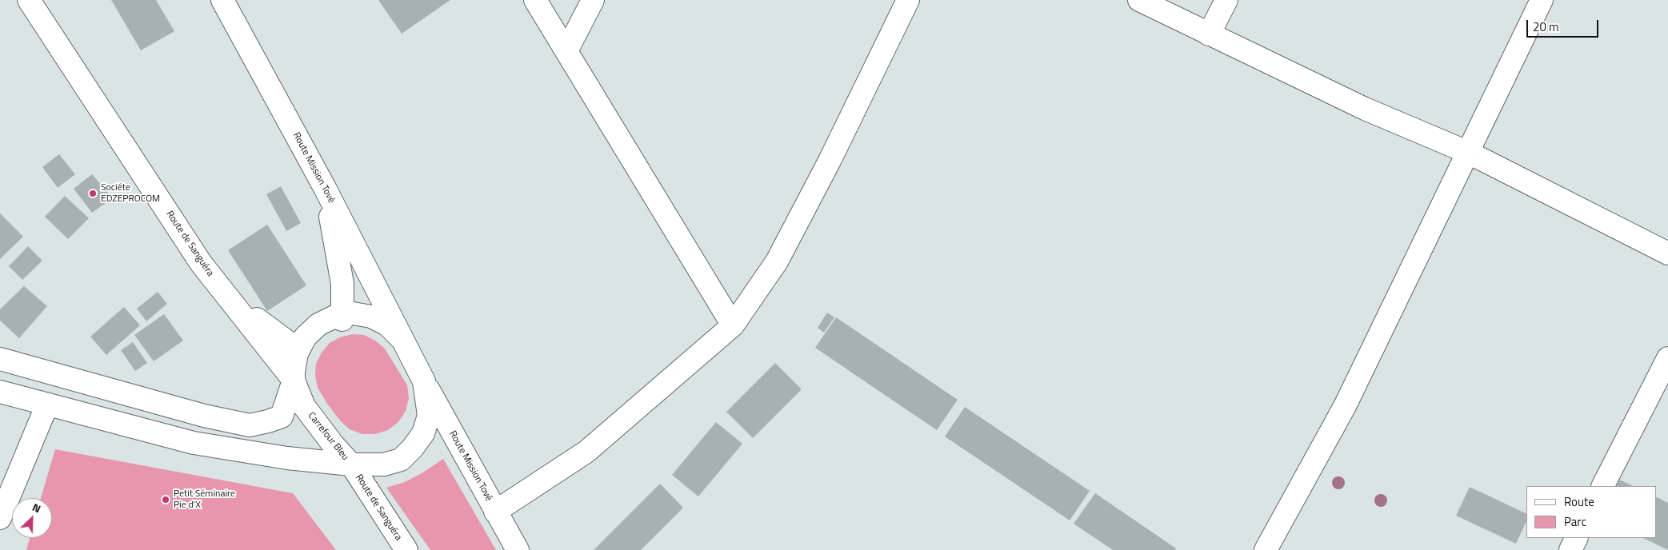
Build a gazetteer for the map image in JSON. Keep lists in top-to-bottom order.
{
  "streets": {
    "street": ["Route Mission Tové", "Route de Sanguéra", "Carrefour Bleu"]
  },
  "crossings": [
    ["Route Mission Tové", "Carrefour Bleu"],
    ["Route de Sanguéra", "Carrefour Bleu"]
  ],
  "places": ["Sociéte EDZEPROCOM", "Petit Séminaire Pie d'X"],
  "legend": ["Route", "Parc"],
  "scale_bar": "20 m",
  "north": "top right"
}
